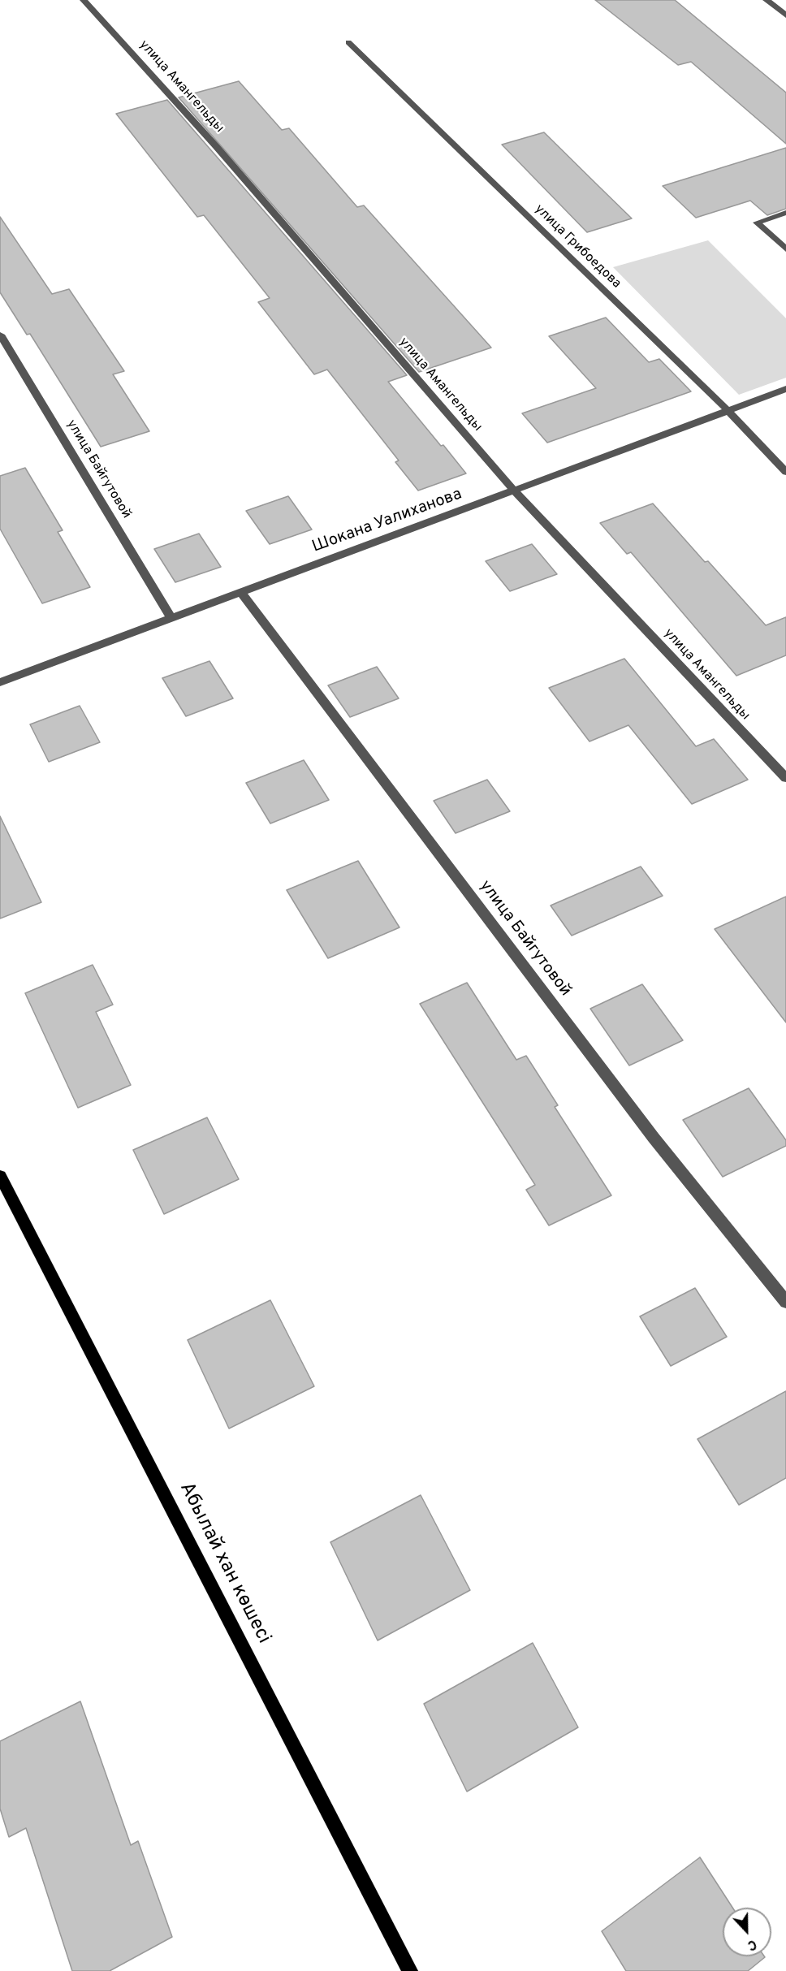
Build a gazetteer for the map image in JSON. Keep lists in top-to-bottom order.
{
  "streets": {
    "main road": ["Абылай хан көшесі"],
    "street": [
      "улица Амангельды",
      "улица Грибоедова",
      "улица Байгутовой",
      "Шокана Уалиханова"
    ]
  },
  "crossings": [
    ["улица Амангельды", "Шокана Уалиханова"],
    ["улица Грибоедова", "Шокана Уалиханова"],
    ["улица Байгутовой", "Шокана Уалиханова"]
  ],
  "north": "bottom"
}
